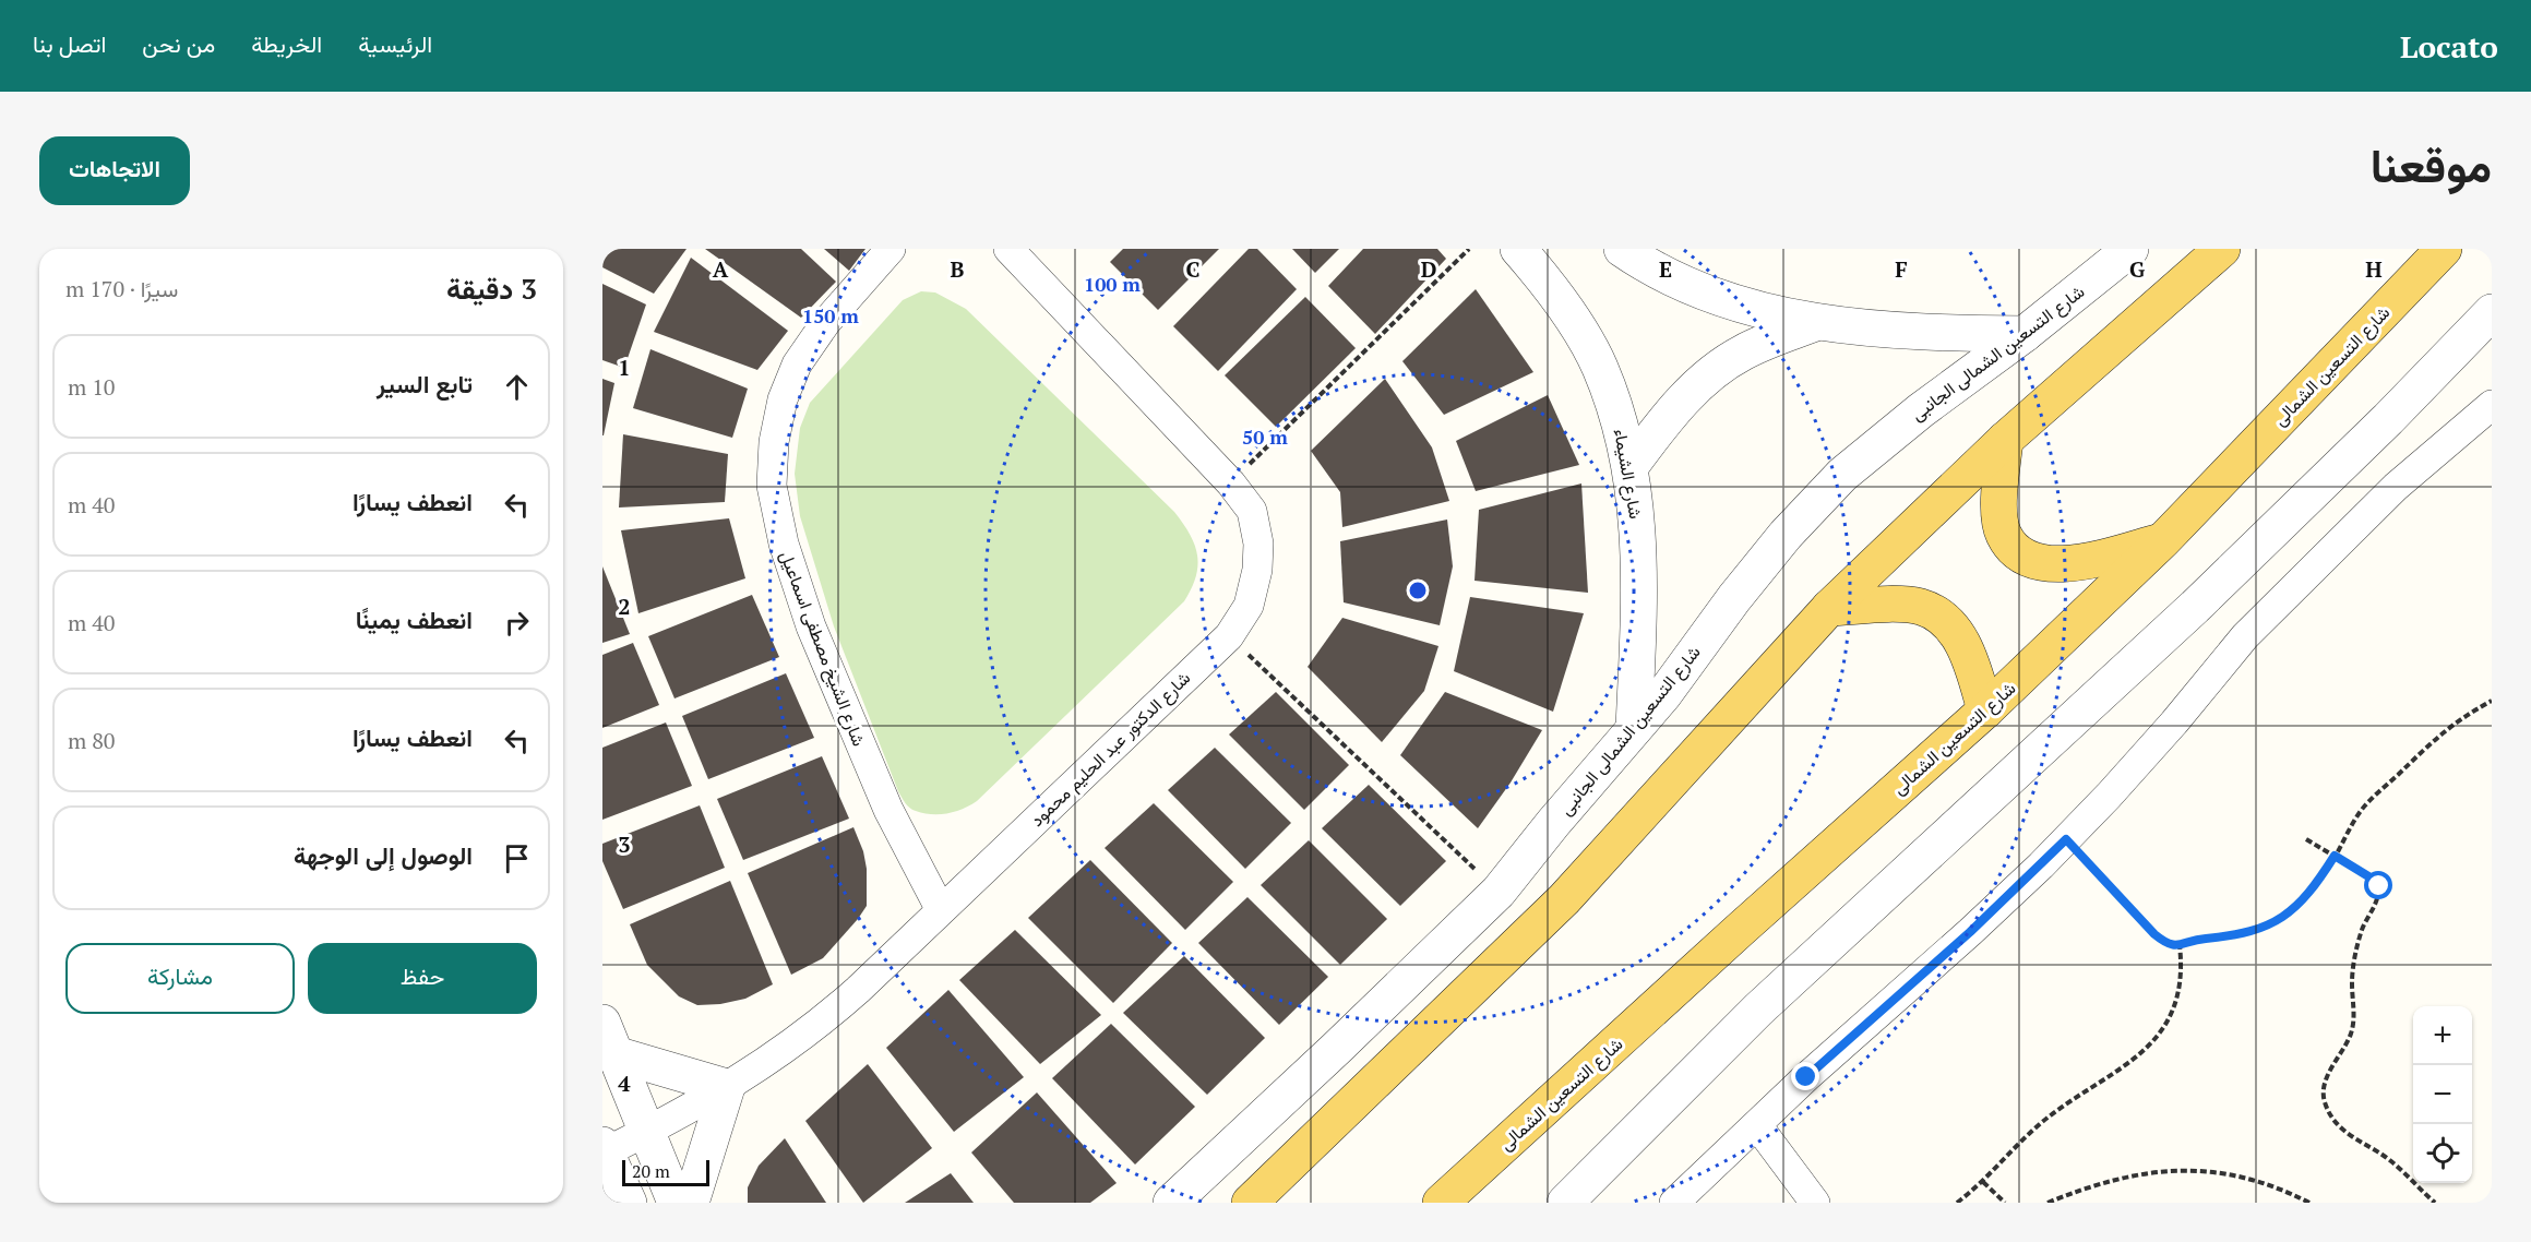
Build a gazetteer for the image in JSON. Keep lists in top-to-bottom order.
{
  "streets": {
    "main road": ["شارع التسعين الشمالى"],
    "street": [
      "شارع التسعين الشمالى الجانبى",
      "شارع الشيماء",
      "شارع الشيخ مصطفى اسماعيل",
      "شارع الدكتور عبد الحليم محمود"
    ]
  },
  "crossings": [
    ["شارع التسعين الشمالى الجانبى", "شارع الشيماء"],
    ["شارع الشيخ مصطفى اسماعيل", "شارع الدكتور عبد الحليم محمود"]
  ],
  "scale_bar": "20 m",
  "page": {
    "header": "Locato",
    "nav": [
      "الرئيسية",
      "الخريطة",
      "من نحن",
      "اتصل بنا"
    ],
    "title": "موقعنا",
    "buttons": [
      "الاتجاهات",
      ["حفظ", "مشاركة"]
    ],
    "heading": ["3 دقيقة", "سيرًا · 170 m"],
    "list": [
      ["تابع السير", "10 m"],
      ["انعطف يسارًا", "40 m"],
      ["انعطف يمينًا", "40 m"],
      ["انعطف يسارًا", "80 m"],
      "الوصول إلى الوجهة"
    ],
    "map_buttons": ["+", "−"],
    "scale": "20 m"
  },
  "grid": {
    "columns": [
      "A",
      "B",
      "C",
      "D",
      "E",
      "F",
      "G",
      "H"
    ],
    "rows": [
      "1",
      "2",
      "3",
      "4"
    ]
  },
  "rings": ["100 m", "150 m", "50 m"]
}
